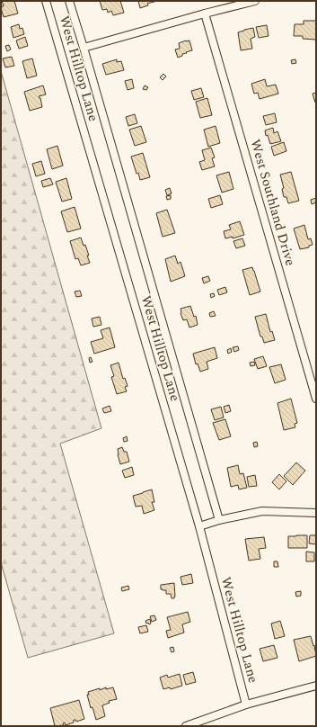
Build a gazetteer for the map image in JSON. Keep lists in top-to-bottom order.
{
  "streets": {
    "street": ["West Hilltop Lane", "West Southland Drive"]
  }
}
